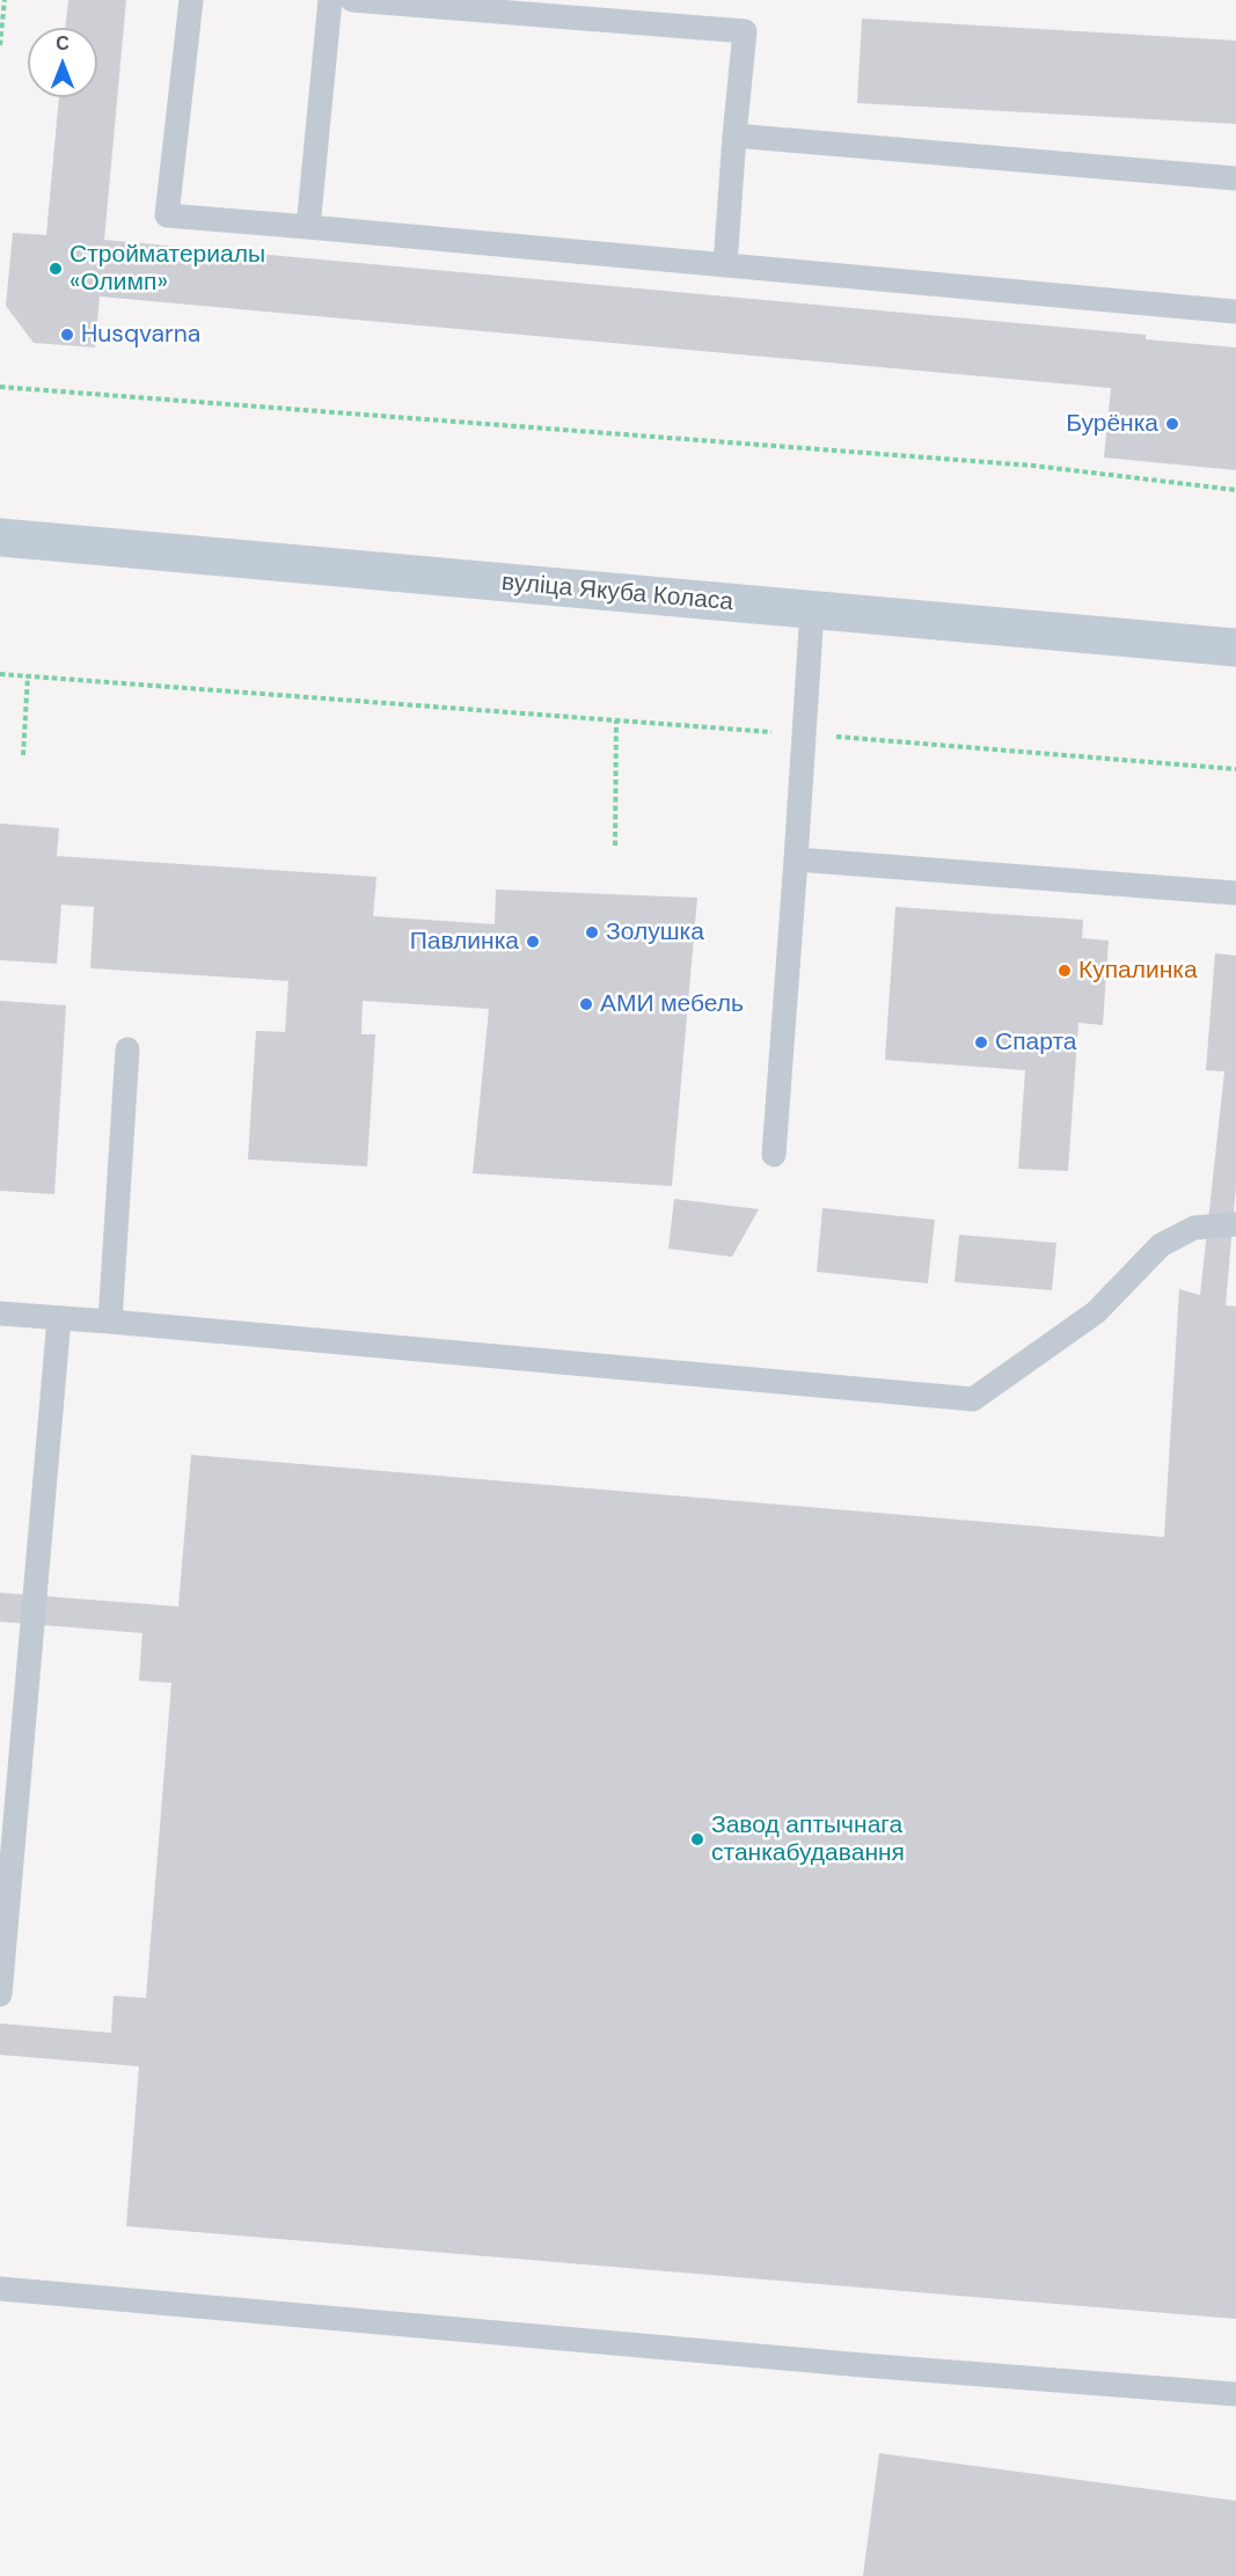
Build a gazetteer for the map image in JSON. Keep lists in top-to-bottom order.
{
  "streets": {
    "main road": ["вуліца Якуба Коласа"]
  },
  "places": [
    "Стройматериалы «Олимп»",
    "Husqvarna",
    "Бурёнка",
    "Золушка",
    "Павлинка",
    "Купалинка",
    "АМИ мебель",
    "Спарта",
    "Завод аптычнага станкабудавання"
  ],
  "north": "top"
}
